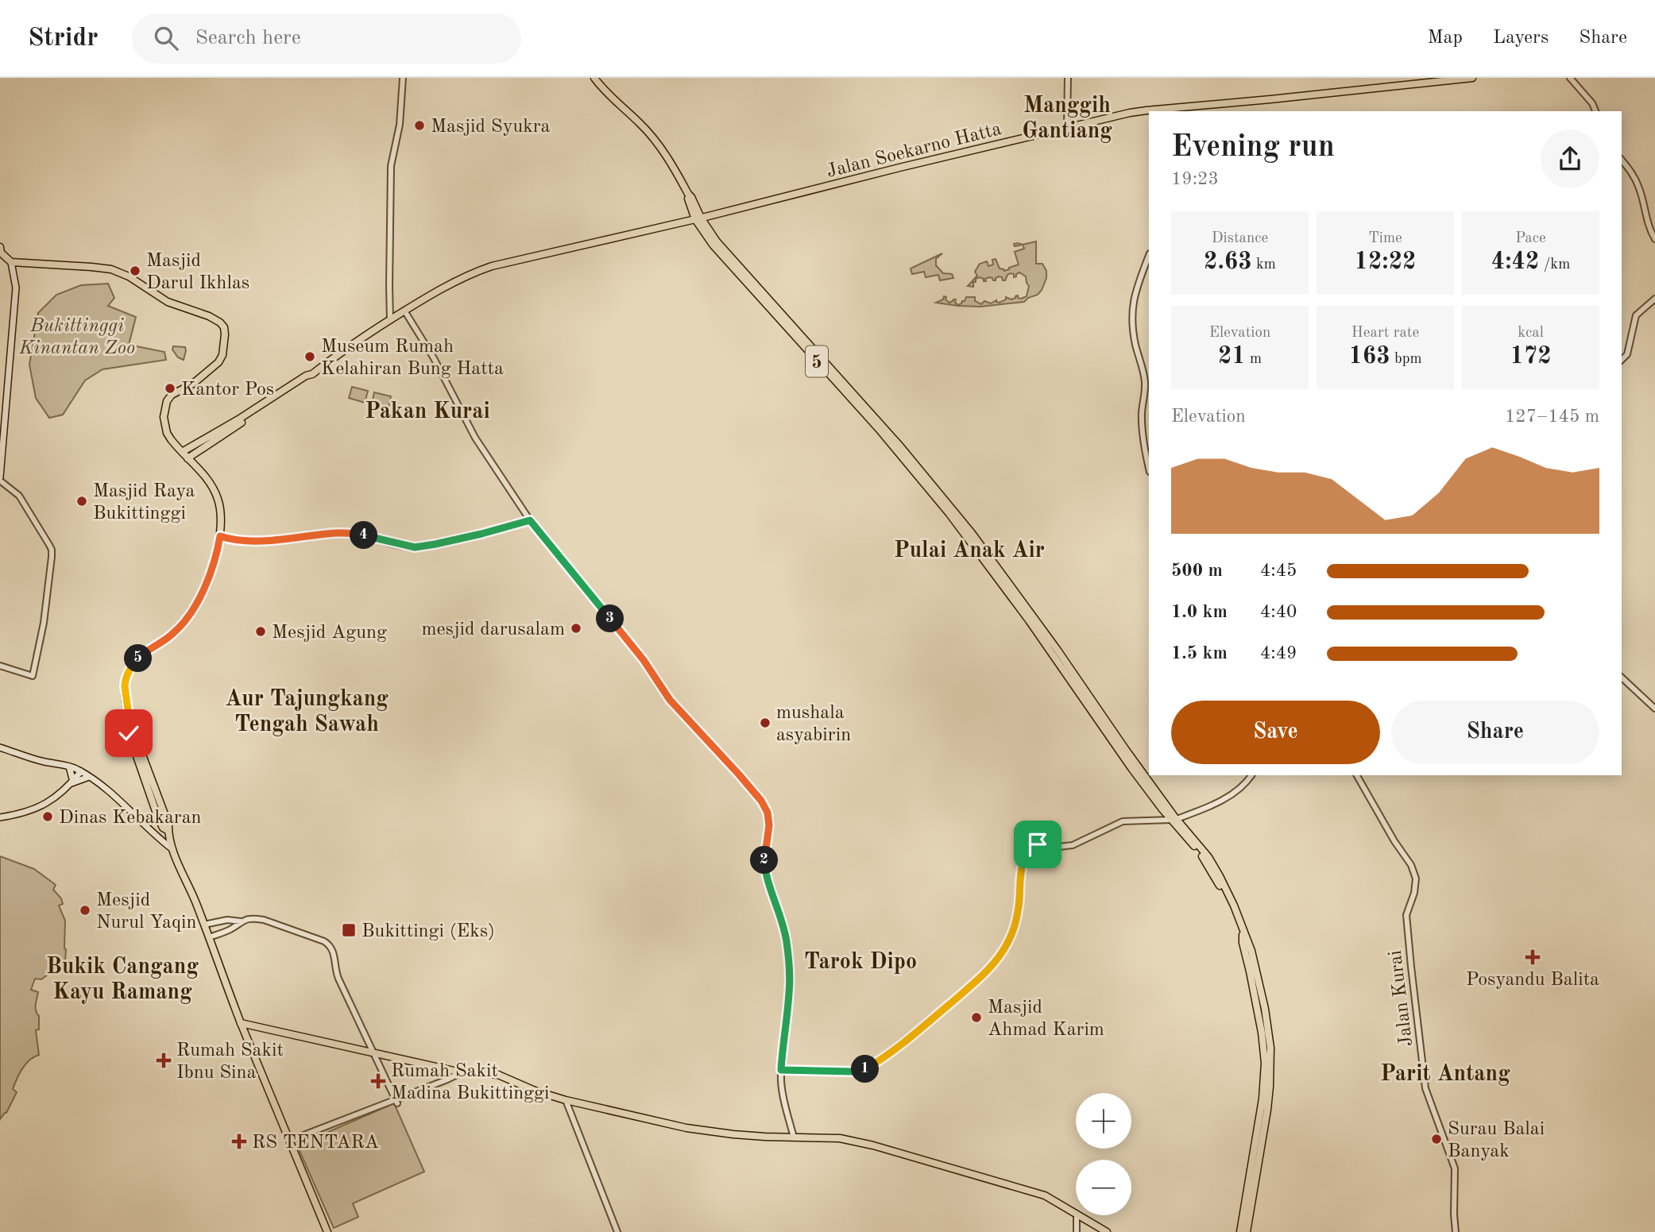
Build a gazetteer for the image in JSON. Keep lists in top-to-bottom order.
{
  "streets": {
    "main road": ["Jalan Soekarno Hatta", "5"],
    "street": ["Jalan Kurai"]
  },
  "crossings": [
    ["Jalan Soekarno Hatta", "5"]
  ],
  "districts": [
    "Manggih Gantiang",
    "Pakan Kurai",
    "Pulai Anak Air",
    "Aur Tajungkang Tengah Sawah",
    "Tarok Dipo",
    "Bukik Cangang Kayu Ramang",
    "Parit Antang"
  ],
  "parks": ["Bukittinggi Kinantan Zoo"],
  "places": {
    "other": [
      "Masjid Syukra",
      "Masjid Darul Ikhlas",
      "Museum Rumah Kelahiran Bung Hatta",
      "Kantor Pos",
      "Masjid Raya Bukittinggi",
      "mesjid darusalam",
      "Mesjid Agung",
      "mushala asyabirin",
      "Dinas Kebakaran",
      "Mesjid Nurul Yaqin",
      "Masjid Ahmad Karim",
      "Surau Balai Banyak"
    ],
    "transit": ["Bukittingi (Eks)"],
    "health": [
      "Posyandu Balita",
      "Rumah Sakit Ibnu Sina",
      "Rumah Sakit Madina Bukittinggi",
      "RS TENTARA"
    ]
  },
  "page": {
    "header": "Stridr",
    "search": "Search here",
    "nav": ["Map", "Layers", "Share"],
    "heading": ["Evening run", "19:23"],
    "stats": [
      ["Distance", "2.63 km"],
      ["Time", "12:22"],
      ["Pace", "4:42 /km"],
      ["Elevation", "21 m"],
      ["Heart rate", "163 bpm"],
      ["kcal", "172"]
    ],
    "chart": ["Elevation", "127–145 m"],
    "pins": [
      "4",
      "3",
      "5",
      "2",
      "1"
    ],
    "list": [
      {
        "name": "500 m",
        "note": "4:45"
      },
      {
        "name": "1.0 km",
        "note": "4:40"
      },
      {
        "name": "1.5 km",
        "note": "4:49"
      }
    ],
    "buttons": ["Save", "Share"],
    "map_buttons": ["+", "−"]
  }
}
